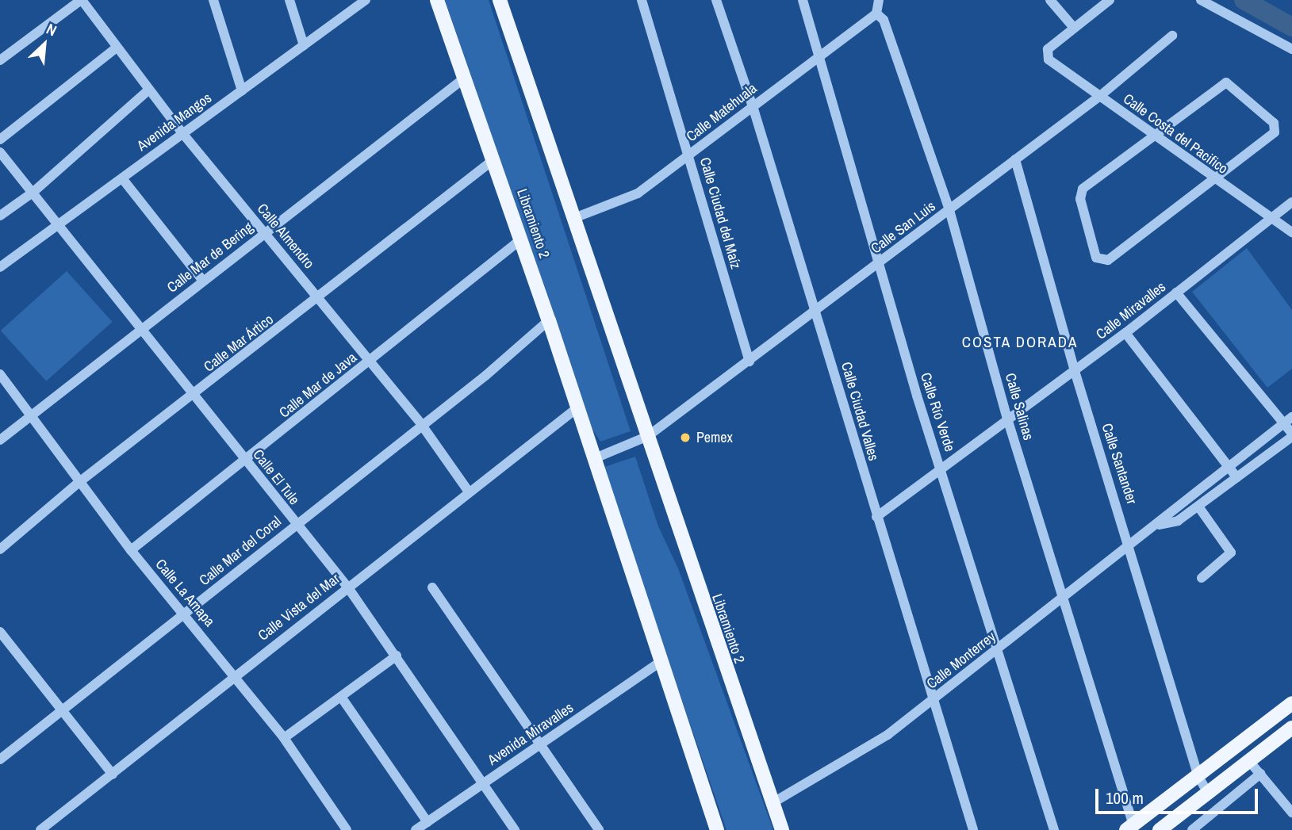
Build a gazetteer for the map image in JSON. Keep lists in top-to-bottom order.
{
  "streets": {
    "main road": ["Libramiento 2"],
    "street": [
      "Calle Matehuala",
      "Avenida Mangos",
      "Calle Costa del Pacifico",
      "Calle Ciudad del Maíz",
      "Calle San Luis",
      "Calle Almendro",
      "Calle Mar de Bering",
      "Calle Miravalles",
      "Calle Mar Ártico",
      "Calle Mar de Java",
      "Calle Salinas",
      "Calle Ciudad Valles",
      "Calle Río Verde",
      "Calle Santander",
      "Calle El Tule",
      "Calle Mar del Coral",
      "Calle La Amapa",
      "Calle Vista del Mar",
      "Calle Monterrey",
      "Avenida Miravalles"
    ]
  },
  "crossings": [
    ["Calle Matehuala", "Calle Ciudad del Maíz"],
    ["Calle Matehuala", "Libramiento 2"],
    ["Calle Matehuala", "Calle Salinas"],
    ["Calle Matehuala", "Calle Ciudad Valles"],
    ["Calle Matehuala", "Calle Río Verde"],
    ["Avenida Mangos", "Calle Almendro"],
    ["Avenida Mangos", "Calle El Tule"],
    ["Calle Costa del Pacifico", "Calle San Luis"],
    ["Calle Costa del Pacifico", "Calle Miravalles"],
    ["Calle Ciudad del Maíz", "Calle San Luis"],
    ["Libramiento 2", "Calle San Luis"],
    ["Libramiento 2", "Calle Mar de Bering"],
    ["Libramiento 2", "Calle Mar Ártico"],
    ["Libramiento 2", "Calle Mar de Java"],
    ["Libramiento 2", "Calle Mar del Coral"],
    ["Libramiento 2", "Calle Vista del Mar"],
    ["Libramiento 2", "Calle Monterrey"],
    ["Libramiento 2", "Avenida Miravalles"],
    ["Calle San Luis", "Calle Salinas"],
    ["Calle San Luis", "Calle Ciudad Valles"],
    ["Calle San Luis", "Calle Río Verde"],
    ["Calle San Luis", "Calle Santander"],
    ["Calle Almendro", "Calle Mar de Bering"],
    ["Calle Almendro", "Calle Mar Ártico"],
    ["Calle Almendro", "Calle Mar de Java"],
    ["Calle Almendro", "Calle Mar del Coral"],
    ["Calle Almendro", "Calle Vista del Mar"],
    ["Calle Mar de Bering", "Calle El Tule"],
    ["Calle Mar de Bering", "Calle La Amapa"],
    ["Calle Miravalles", "Calle Salinas"],
    ["Calle Miravalles", "Calle Ciudad Valles"],
    ["Calle Miravalles", "Calle Río Verde"],
    ["Calle Miravalles", "Calle Santander"],
    ["Calle Mar Ártico", "Calle El Tule"],
    ["Calle Mar Ártico", "Calle La Amapa"],
    ["Calle Mar de Java", "Calle El Tule"],
    ["Calle Mar de Java", "Calle La Amapa"],
    ["Calle Salinas", "Calle Monterrey"],
    ["Calle Ciudad Valles", "Calle Monterrey"],
    ["Calle Río Verde", "Calle Monterrey"],
    ["Calle Santander", "Calle Monterrey"],
    ["Calle El Tule", "Calle Mar del Coral"],
    ["Calle El Tule", "Calle Vista del Mar"],
    ["Calle El Tule", "Avenida Miravalles"],
    ["Calle Mar del Coral", "Calle La Amapa"],
    ["Calle La Amapa", "Calle Vista del Mar"]
  ],
  "districts": ["COSTA DORADA"],
  "places": ["Pemex"],
  "scale_bar": "100 m",
  "north": "top right"
}
